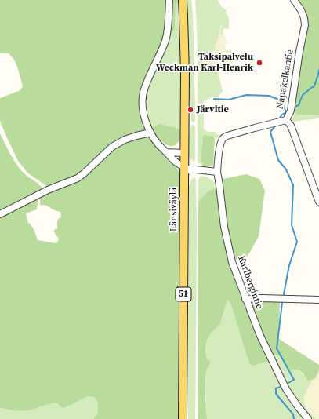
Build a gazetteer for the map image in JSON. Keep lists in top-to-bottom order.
{
  "streets": {
    "main road": ["Länsiväylä", "51"],
    "street": ["Napakelkantie", "Karlbergintie"]
  },
  "crossings": [
    ["Napakelkantie", "Karlbergintie"]
  ],
  "places": ["Taksipalvelu Weckman Karl-Henrik", "Järvitie"]
}
